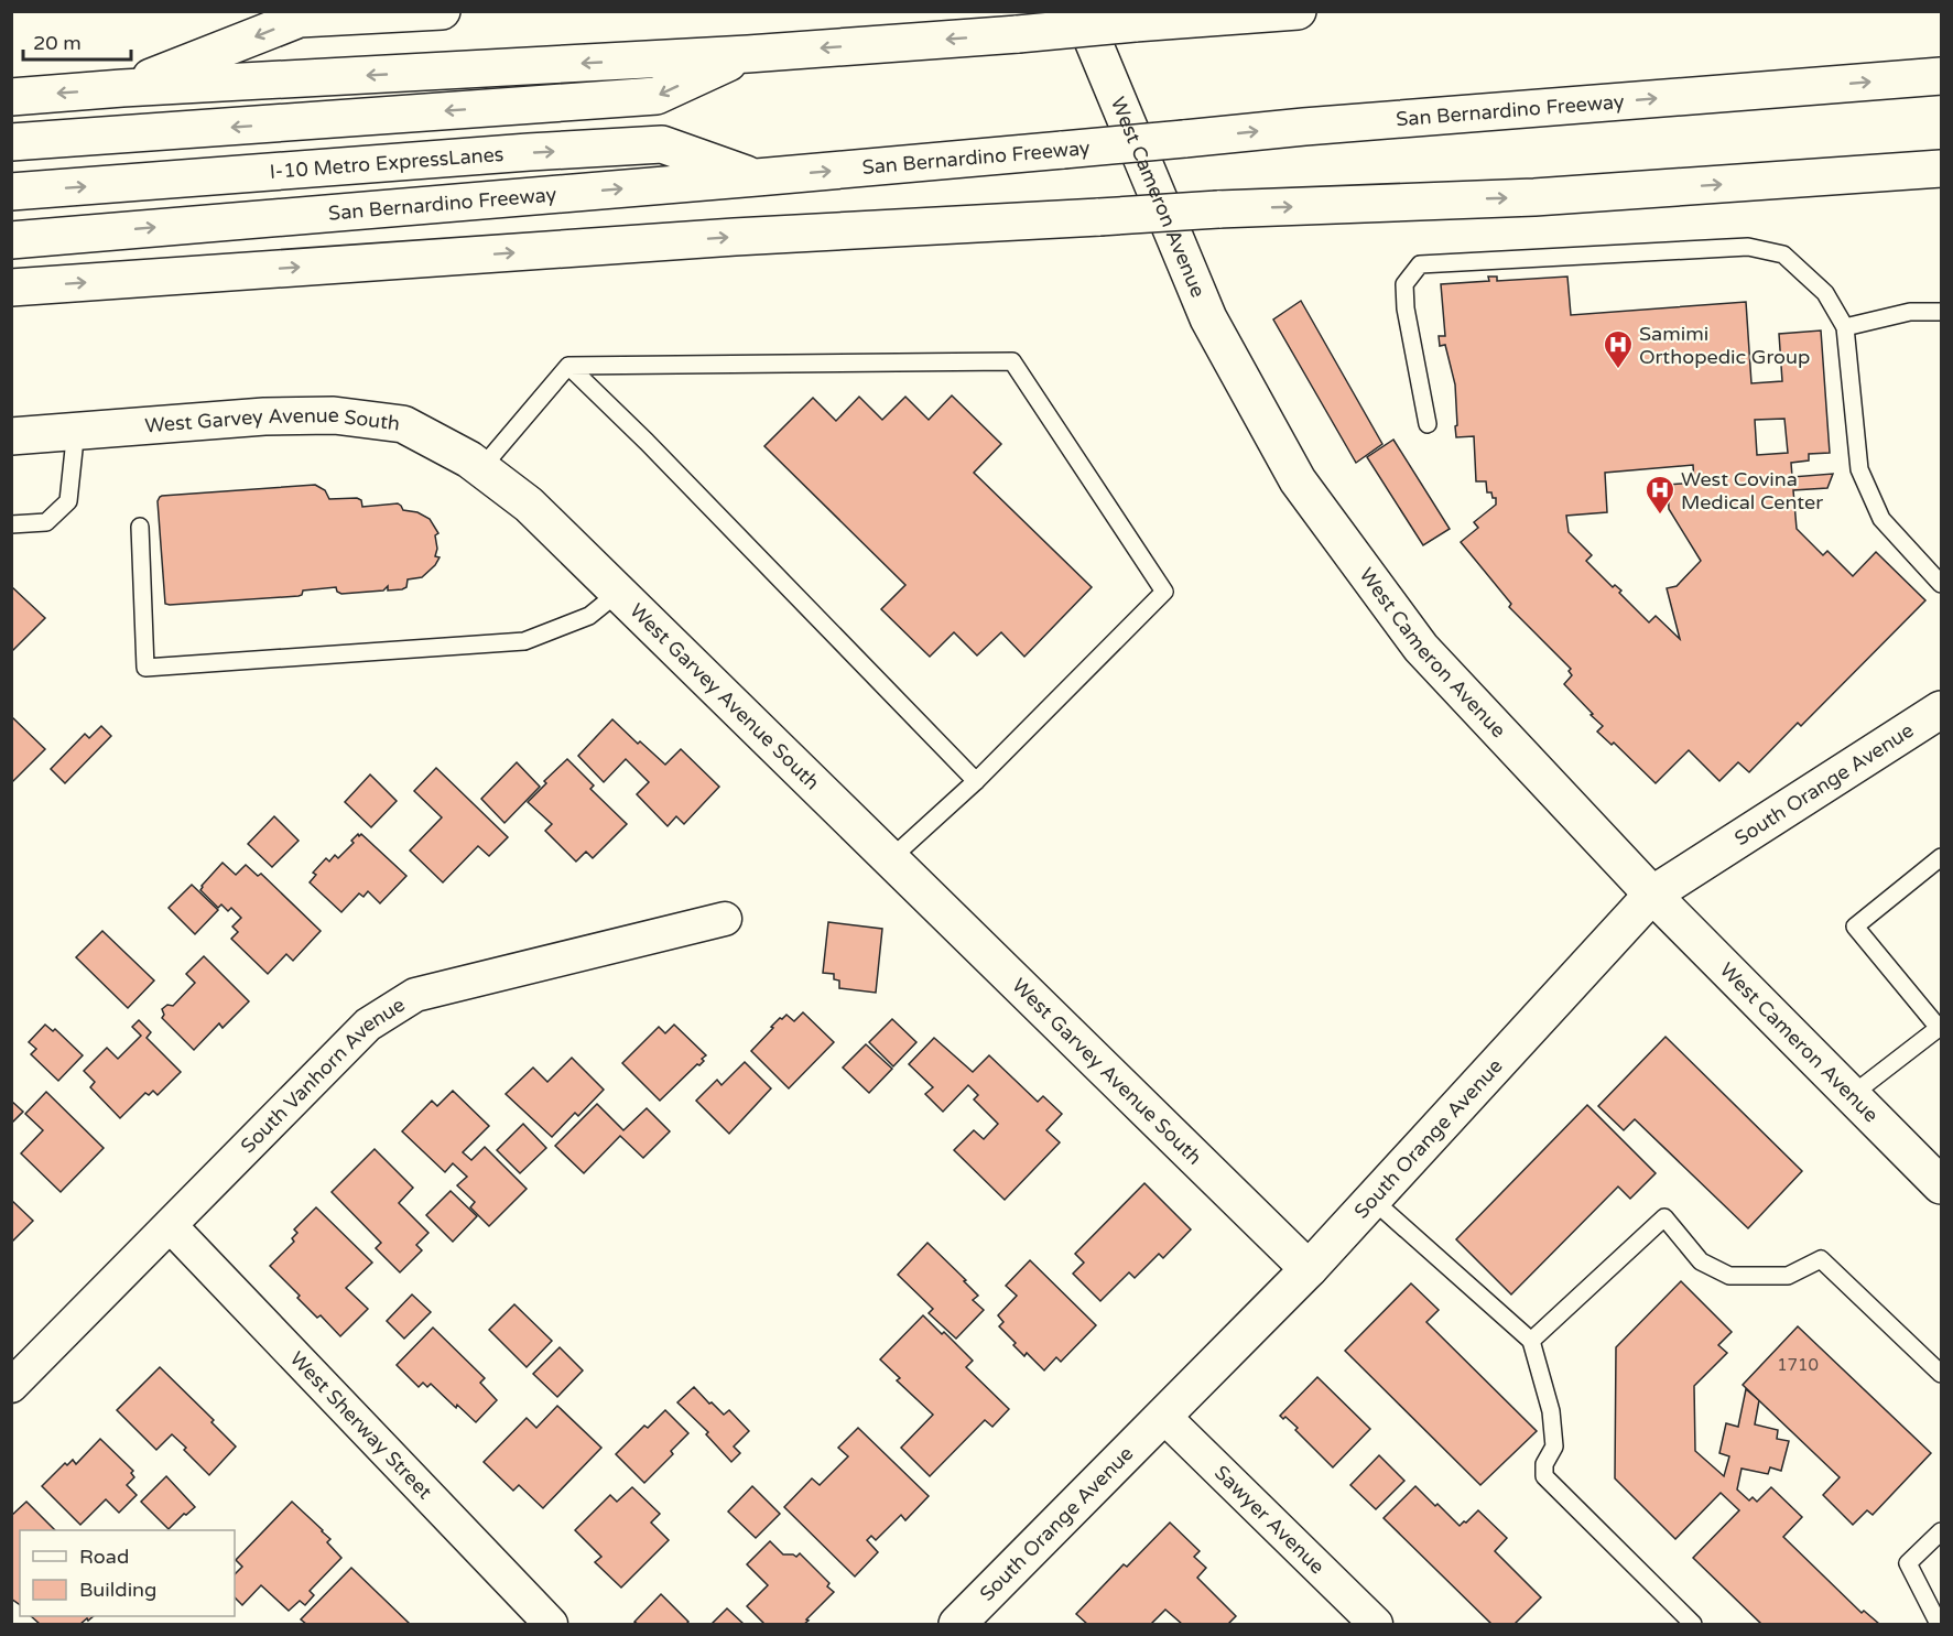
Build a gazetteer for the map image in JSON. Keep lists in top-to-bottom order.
{
  "streets": {
    "main road": [
      "San Bernardino Freeway",
      "I-10 Metro ExpressLanes",
      "West Cameron Avenue",
      "West Garvey Avenue South",
      "South Orange Avenue"
    ],
    "street": ["South Vanhorn Avenue", "West Sherway Street", "Sawyer Avenue"]
  },
  "crossings": [
    ["San Bernardino Freeway", "I-10 Metro ExpressLanes"],
    ["West Cameron Avenue", "South Orange Avenue"],
    ["West Garvey Avenue South", "South Orange Avenue"],
    ["South Orange Avenue", "Sawyer Avenue"],
    ["South Vanhorn Avenue", "West Sherway Street"]
  ],
  "places": {
    "hospital": ["Samimi Orthopedic Group", "West Covina Medical Center"]
  },
  "house_numbers": ["1710"],
  "legend": ["Road", "Building"],
  "scale_bar": "20 m"
}
